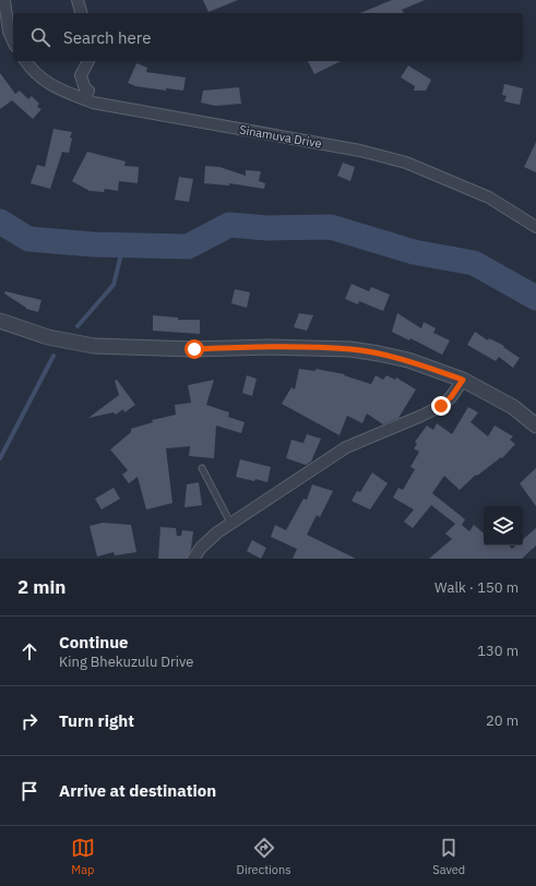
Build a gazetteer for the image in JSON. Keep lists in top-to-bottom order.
{
  "streets": {
    "street": ["Sinamuva Drive"]
  },
  "page": {
    "search": "Search here",
    "heading": ["2 min", "Walk · 150 m"],
    "list": [
      ["Continue", "King Bhekuzulu Drive", "130 m"],
      ["Turn right", "20 m"],
      "Arrive at destination"
    ],
    "nav": ["Map", "Directions", "Saved"]
  }
}
